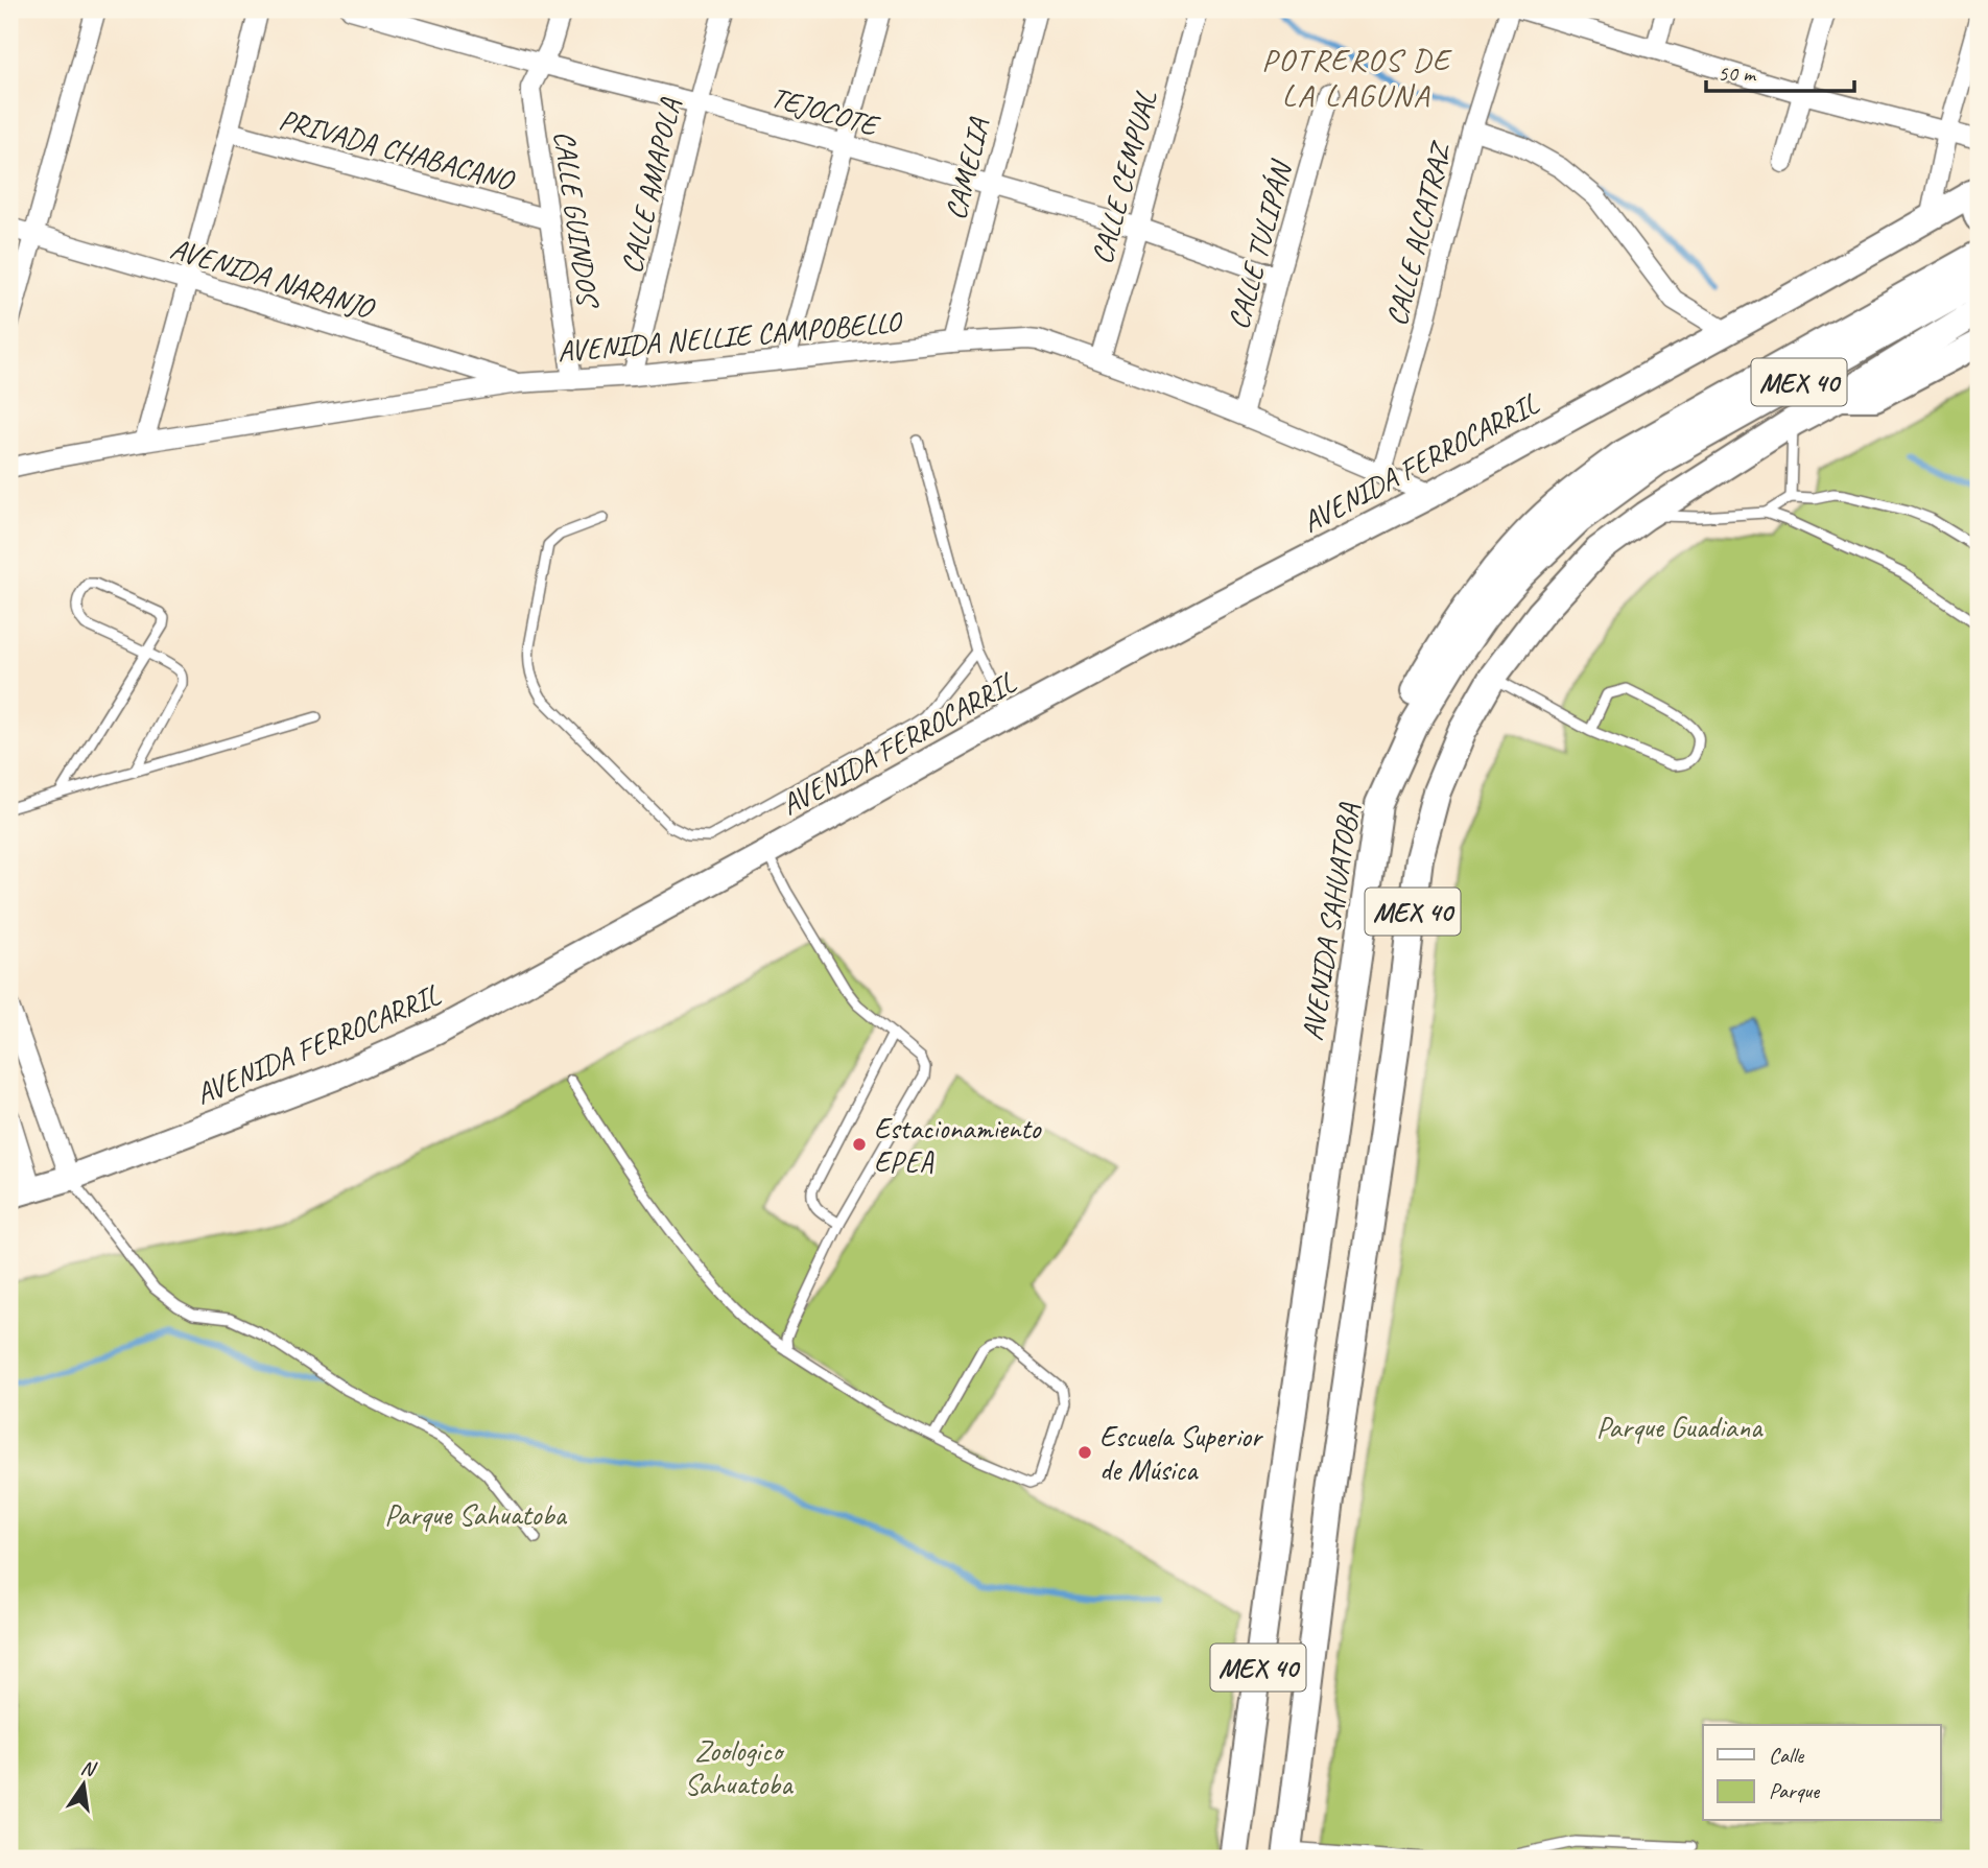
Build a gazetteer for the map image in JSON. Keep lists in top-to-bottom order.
{
  "streets": {
    "main road": ["MEX 40", "AVENIDA SAHUATOBA"],
    "street": [
      "TEJOCOTE",
      "PRIVADA CHABACANO",
      "CAMELIA",
      "CALLE CEMPUAL",
      "CALLE AMAPOLA",
      "CALLE GUINDOS",
      "CALLE ALCATRAZ",
      "CALLE TULIPÁN",
      "AVENIDA NARANJO",
      "AVENIDA NELLIE CAMPOBELLO",
      "AVENIDA FERROCARRIL"
    ]
  },
  "crossings": [
    ["TEJOCOTE", "CAMELIA"],
    ["TEJOCOTE", "CALLE CEMPUAL"],
    ["TEJOCOTE", "CALLE AMAPOLA"],
    ["TEJOCOTE", "CALLE GUINDOS"],
    ["TEJOCOTE", "CALLE TULIPÁN"],
    ["PRIVADA CHABACANO", "CALLE GUINDOS"],
    ["CAMELIA", "AVENIDA NELLIE CAMPOBELLO"],
    ["CALLE CEMPUAL", "AVENIDA NELLIE CAMPOBELLO"],
    ["CALLE AMAPOLA", "AVENIDA NELLIE CAMPOBELLO"],
    ["CALLE GUINDOS", "AVENIDA NELLIE CAMPOBELLO"],
    ["CALLE ALCATRAZ", "AVENIDA NELLIE CAMPOBELLO"],
    ["CALLE TULIPÁN", "AVENIDA NELLIE CAMPOBELLO"],
    ["AVENIDA NARANJO", "AVENIDA NELLIE CAMPOBELLO"],
    ["AVENIDA NELLIE CAMPOBELLO", "AVENIDA FERROCARRIL"]
  ],
  "districts": ["POTREROS DE LA LAGUNA"],
  "parks": ["Parque Guadiana", "Parque Sahuatoba", "Zoologico Sahuatoba"],
  "places": ["Estacionamiento EPEA", "Escuela Superior de Música"],
  "legend": ["Calle", "Parque"],
  "scale_bar": "50 m",
  "north": "top"
}
